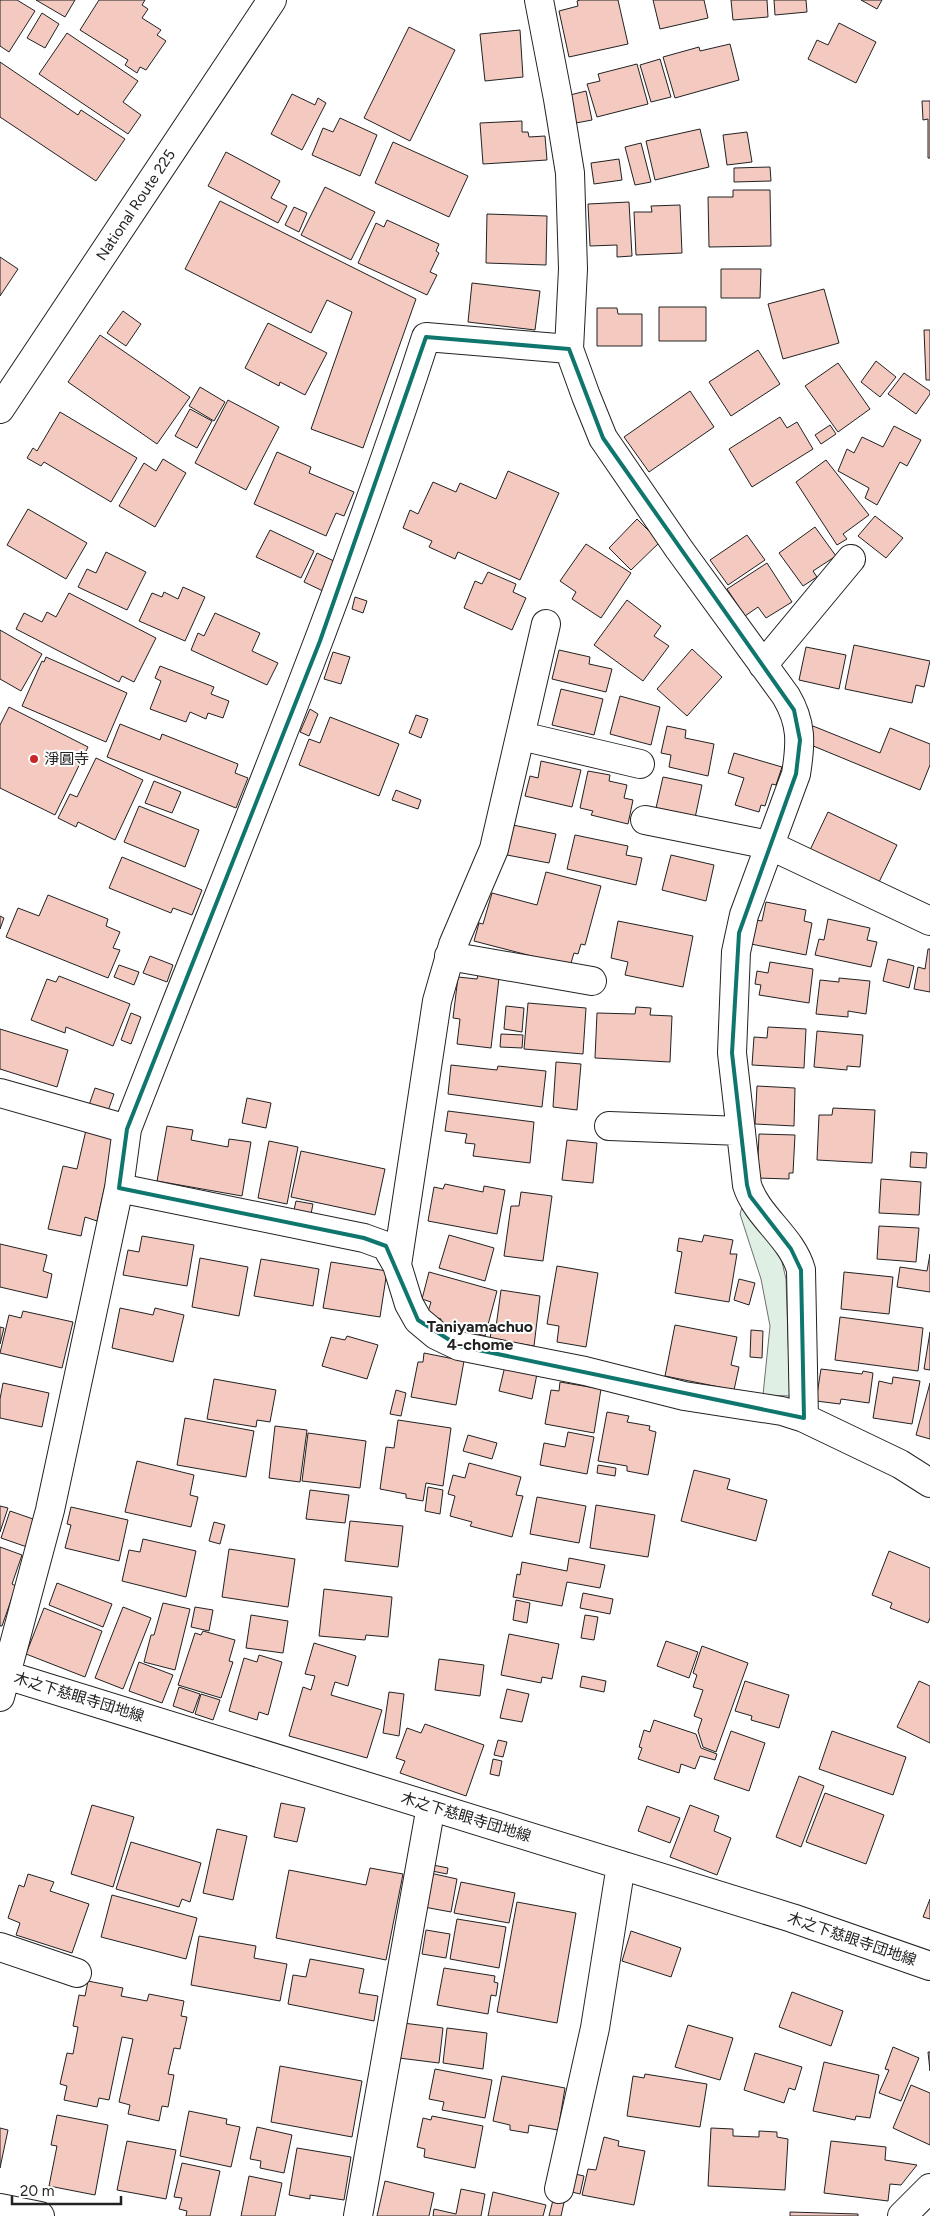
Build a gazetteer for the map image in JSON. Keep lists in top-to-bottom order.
{
  "streets": {
    "main road": ["National Route 225", "木之下慈眼寺団地線"]
  },
  "districts": ["Taniyamachuo 4-chome"],
  "places": ["淨圓寺"],
  "scale_bar": "20 m"
}
